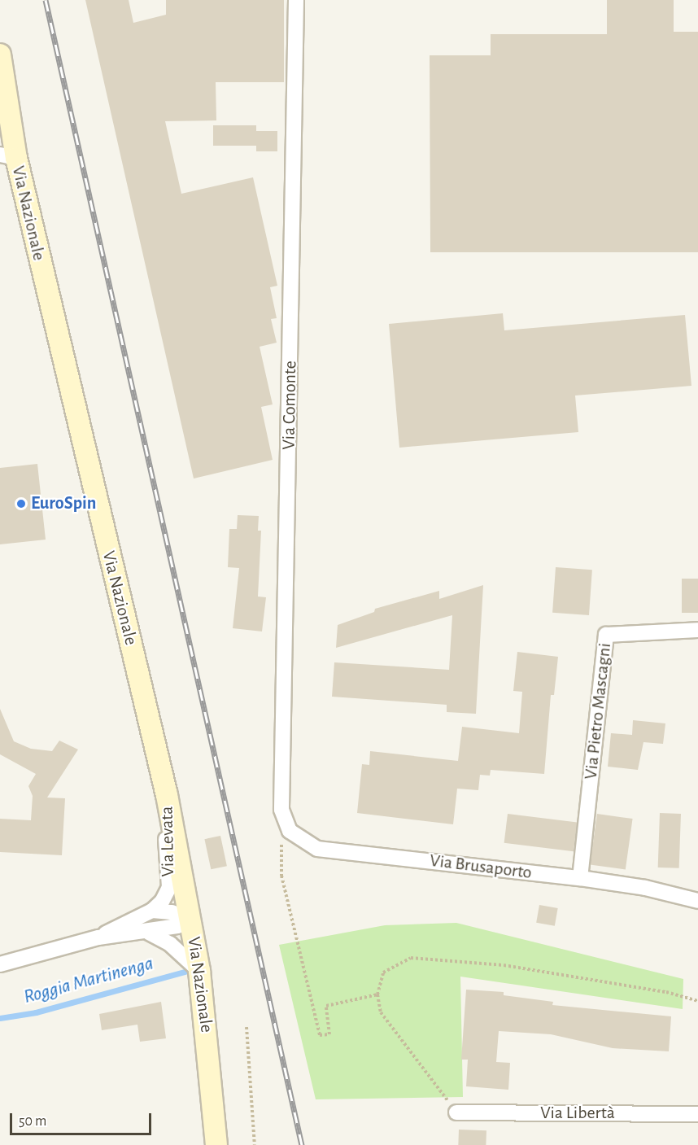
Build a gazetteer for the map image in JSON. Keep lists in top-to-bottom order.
{
  "streets": {
    "main road": ["Via Nazionale"],
    "street": [
      "Via Comonte",
      "Via Pietro Mascagni",
      "Via Levata",
      "Via Brusaporto",
      "Via Libertà"
    ]
  },
  "crossings": [
    ["Via Nazionale", "Via Levata"],
    ["Via Comonte", "Via Brusaporto"],
    ["Via Pietro Mascagni", "Via Brusaporto"]
  ],
  "water": ["Roggia Martinenga"],
  "places": ["EuroSpin"],
  "scale_bar": "50 m"
}
